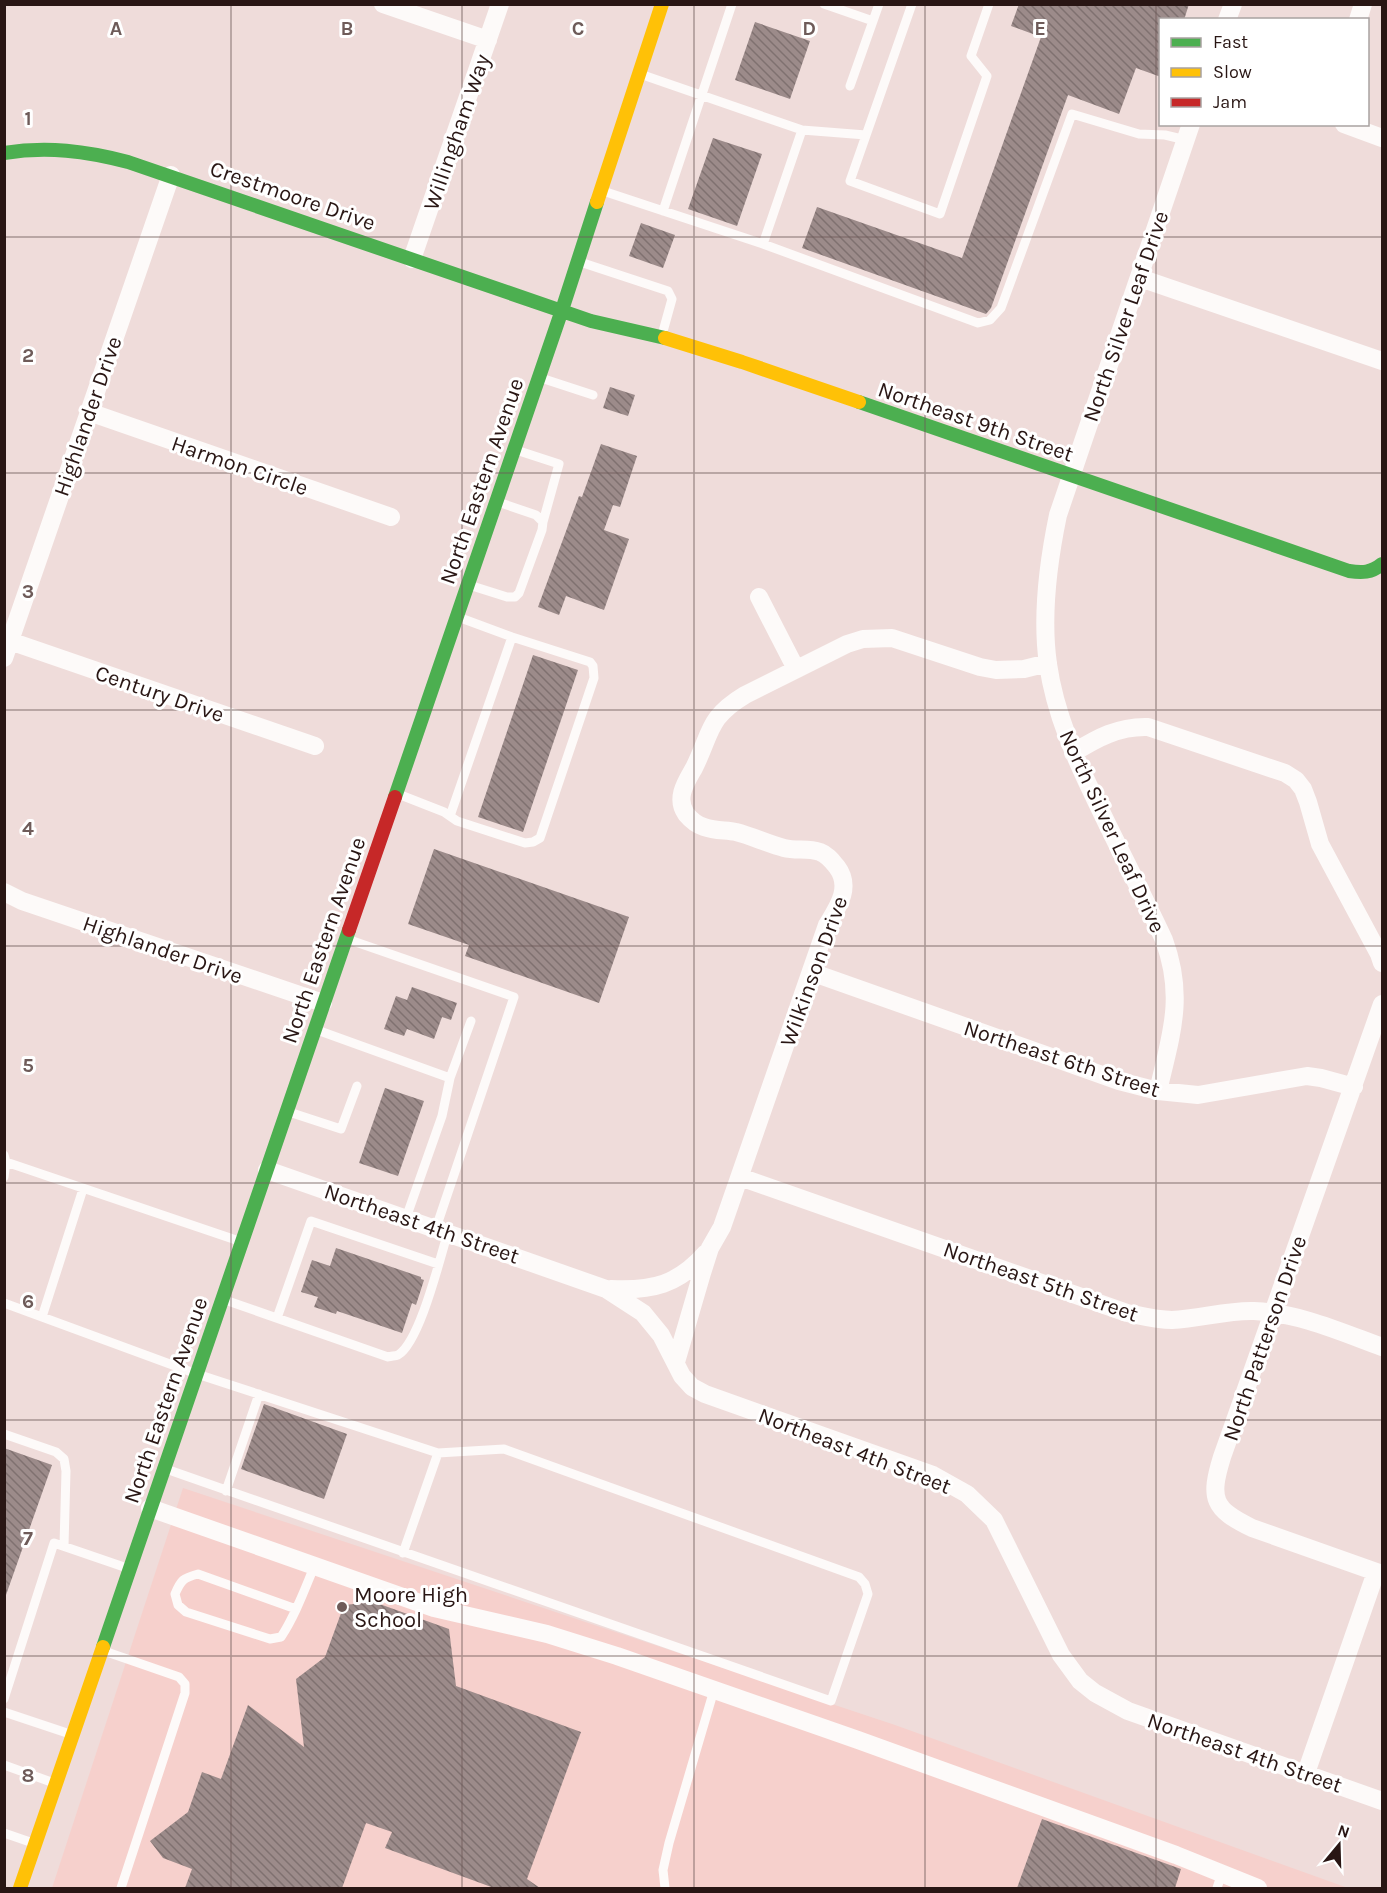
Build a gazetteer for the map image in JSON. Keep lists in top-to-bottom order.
{
  "streets": {
    "main road": ["Crestmoore Drive", "Northeast 9th Street", "North Eastern Avenue"],
    "street": [
      "Willingham Way",
      "North Silver Leaf Drive",
      "Highlander Drive",
      "Harmon Circle",
      "Century Drive",
      "Wilkinson Drive",
      "Northeast 6th Street",
      "Northeast 4th Street",
      "Northeast 5th Street",
      "North Patterson Drive"
    ]
  },
  "crossings": [
    ["Willingham Way", "Crestmoore Drive"],
    ["Crestmoore Drive", "Highlander Drive"],
    ["Crestmoore Drive", "Northeast 9th Street"],
    ["Crestmoore Drive", "North Eastern Avenue"],
    ["North Silver Leaf Drive", "Northeast 9th Street"],
    ["North Silver Leaf Drive", "Wilkinson Drive"],
    ["North Silver Leaf Drive", "Northeast 6th Street"],
    ["Highlander Drive", "Harmon Circle"],
    ["Highlander Drive", "North Eastern Avenue"],
    ["Highlander Drive", "Century Drive"],
    ["Northeast 9th Street", "North Eastern Avenue"],
    ["North Eastern Avenue", "Northeast 4th Street"],
    ["Wilkinson Drive", "Northeast 6th Street"],
    ["Wilkinson Drive", "Northeast 4th Street"],
    ["Wilkinson Drive", "Northeast 5th Street"],
    ["Northeast 6th Street", "North Patterson Drive"],
    ["Northeast 5th Street", "North Patterson Drive"]
  ],
  "places": ["Moore High School"],
  "legend": ["Fast", "Slow", "Jam"],
  "north": "top",
  "grid": {
    "columns": [
      "A",
      "B",
      "C",
      "D",
      "E"
    ],
    "rows": [
      "1",
      "2",
      "3",
      "4",
      "5",
      "6",
      "7",
      "8"
    ]
  }
}
